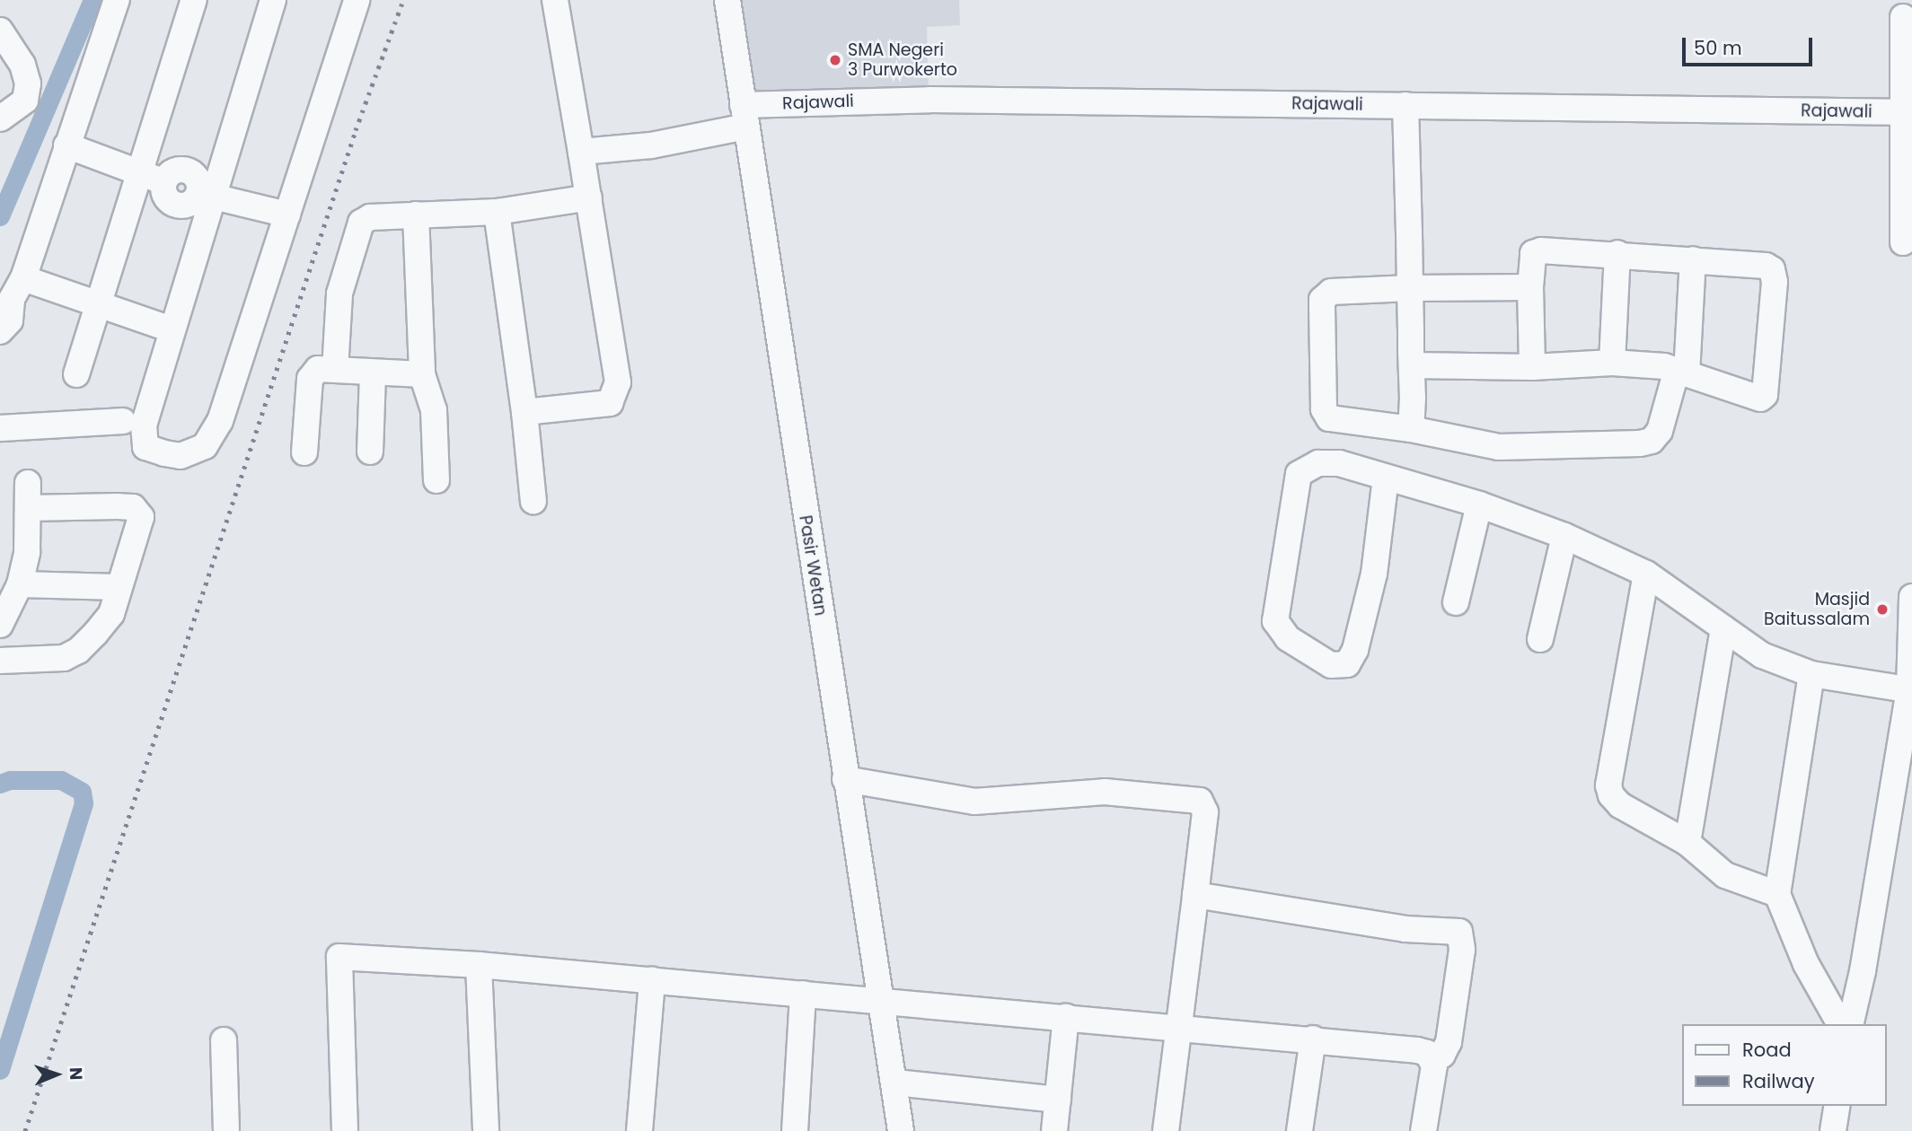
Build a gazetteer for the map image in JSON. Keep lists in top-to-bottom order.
{
  "streets": {
    "street": ["Rajawali", "Pasir Wetan"]
  },
  "crossings": [
    ["Rajawali", "Pasir Wetan"]
  ],
  "places": ["SMA Negeri 3 Purwokerto", "Masjid Baitussalam"],
  "legend": ["Road", "Railway"],
  "scale_bar": "50 m",
  "north": "right"
}
